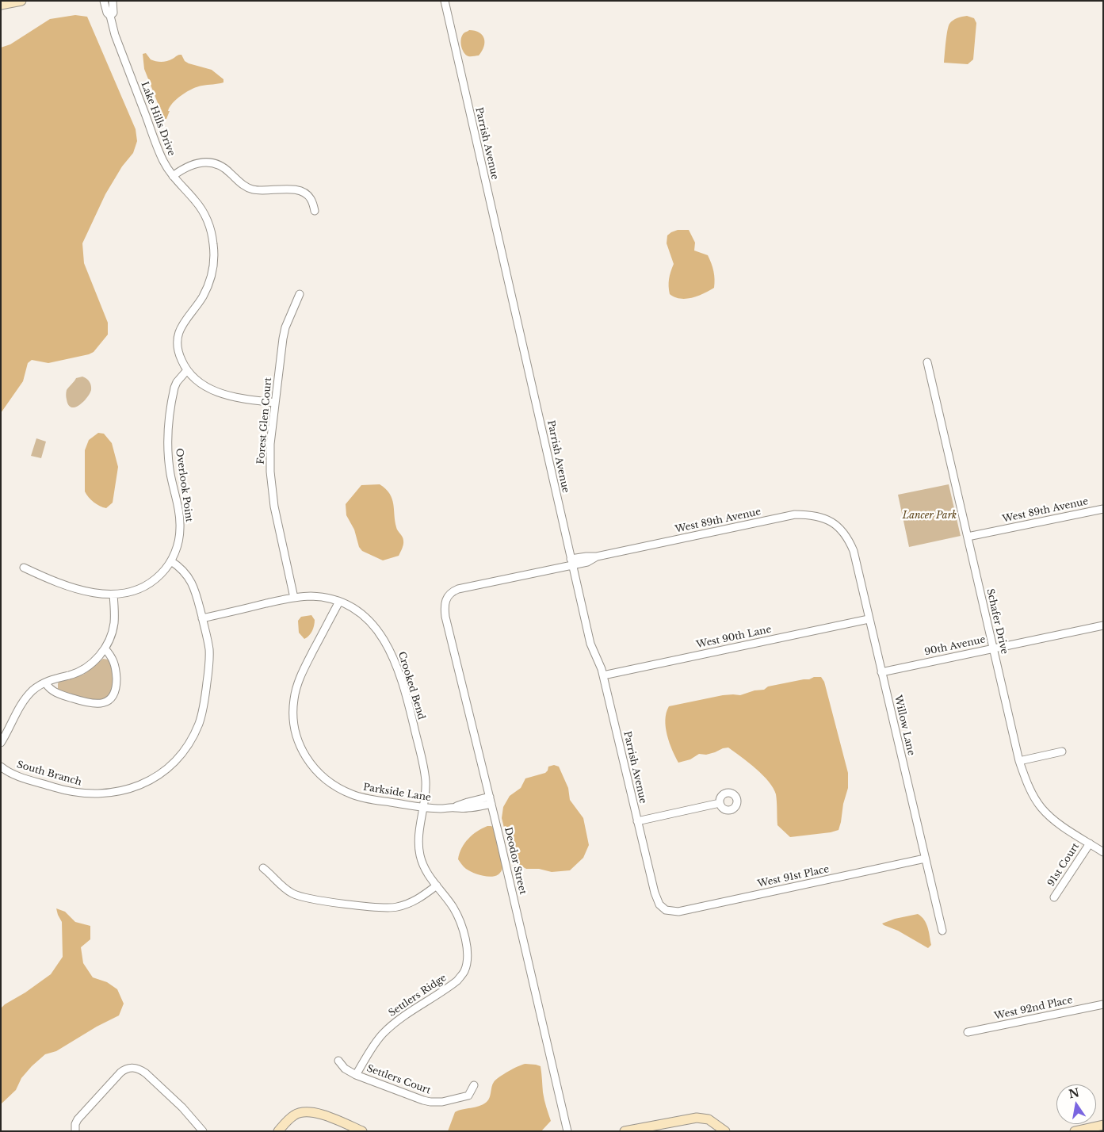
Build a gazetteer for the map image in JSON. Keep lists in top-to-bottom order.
{
  "streets": {
    "street": [
      "Lake Hills Drive",
      "Parrish Avenue",
      "Forest Glen Court",
      "Overlook Point",
      "West 89th Avenue",
      "Schafer Drive",
      "West 90th Lane",
      "90th Avenue",
      "Crooked Bend",
      "Willow Lane",
      "South Branch",
      "Parkside Lane",
      "Deodor Street",
      "91st Court",
      "West 91st Place",
      "Settlers Ridge",
      "West 92nd Place",
      "Settlers Court"
    ]
  },
  "crossings": [
    ["Lake Hills Drive", "Forest Glen Court"],
    ["Lake Hills Drive", "Overlook Point"],
    ["Parrish Avenue", "West 89th Avenue"],
    ["Parrish Avenue", "West 90th Lane"],
    ["Parrish Avenue", "West 91st Place"],
    ["Forest Glen Court", "Crooked Bend"],
    ["Overlook Point", "South Branch"],
    ["West 89th Avenue", "Schafer Drive"],
    ["West 89th Avenue", "Willow Lane"],
    ["West 89th Avenue", "Deodor Street"],
    ["Schafer Drive", "90th Avenue"],
    ["Schafer Drive", "91st Court"],
    ["West 90th Lane", "Willow Lane"],
    ["90th Avenue", "Willow Lane"],
    ["Crooked Bend", "South Branch"],
    ["Crooked Bend", "Parkside Lane"],
    ["Crooked Bend", "Settlers Ridge"],
    ["Willow Lane", "West 91st Place"],
    ["Parkside Lane", "Deodor Street"],
    ["Settlers Ridge", "Settlers Court"]
  ],
  "parks": ["Lancer Park"],
  "north": "top"
}
